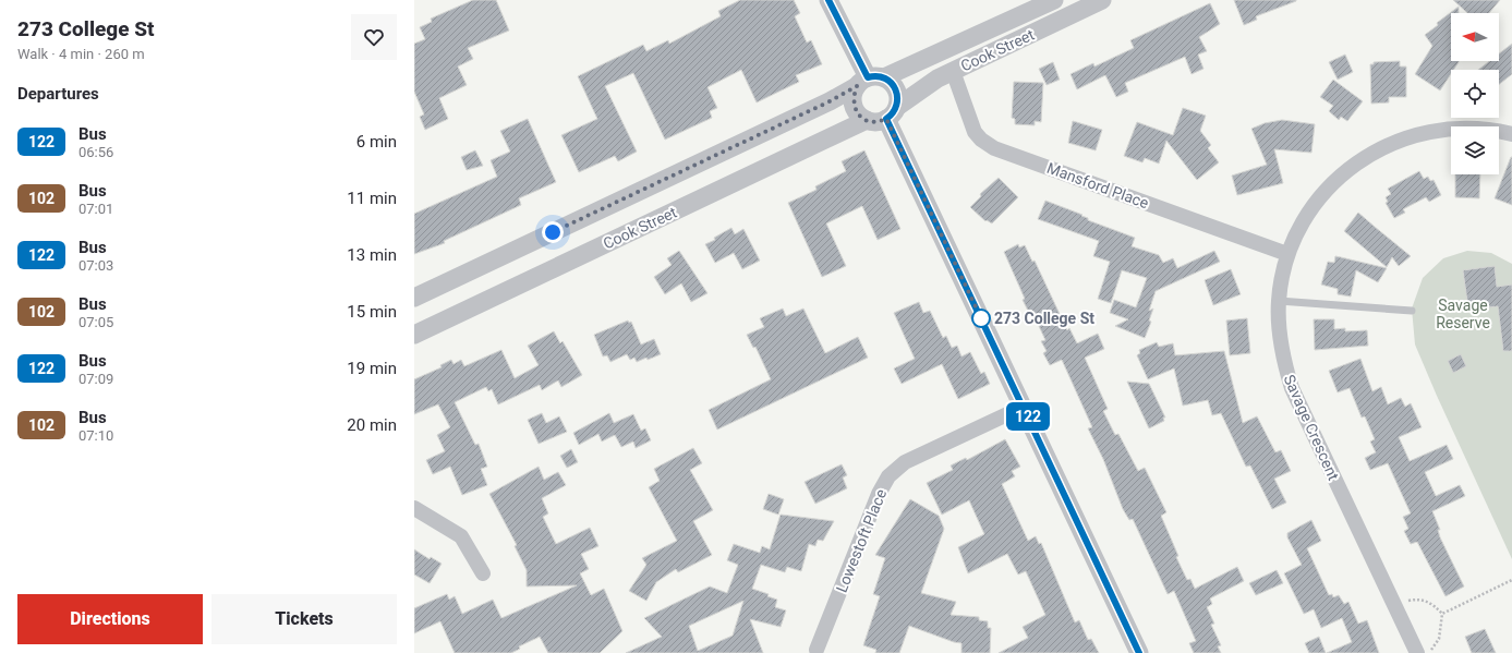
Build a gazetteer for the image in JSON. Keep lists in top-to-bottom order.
{
  "streets": {
    "street": [
      "Cook Street",
      "Mansford Place",
      "Savage Crescent",
      "Lowestoft Place"
    ]
  },
  "crossings": [
    ["Cook Street", "Mansford Place"],
    ["Mansford Place", "Savage Crescent"]
  ],
  "parks": ["Savage Reserve"],
  "places": ["273 College St"],
  "lines": ["bus line 122"],
  "north": "left",
  "page": {
    "heading": [
      ["273 College St", "Walk · 4 min · 260 m"],
      "Departures"
    ],
    "on_map": "122",
    "list": [
      {
        "mark": "122",
        "name": "Bus",
        "note": "06:56",
        "value": "6 min"
      },
      {
        "mark": "102",
        "name": "Bus",
        "note": "07:01",
        "value": "11 min"
      },
      {
        "mark": "122",
        "name": "Bus",
        "note": "07:03",
        "value": "13 min"
      },
      {
        "mark": "102",
        "name": "Bus",
        "note": "07:05",
        "value": "15 min"
      },
      {
        "mark": "122",
        "name": "Bus",
        "note": "07:09",
        "value": "19 min"
      },
      {
        "mark": "102",
        "name": "Bus",
        "note": "07:10",
        "value": "20 min"
      }
    ],
    "buttons": ["Directions", "Tickets"]
  }
}
